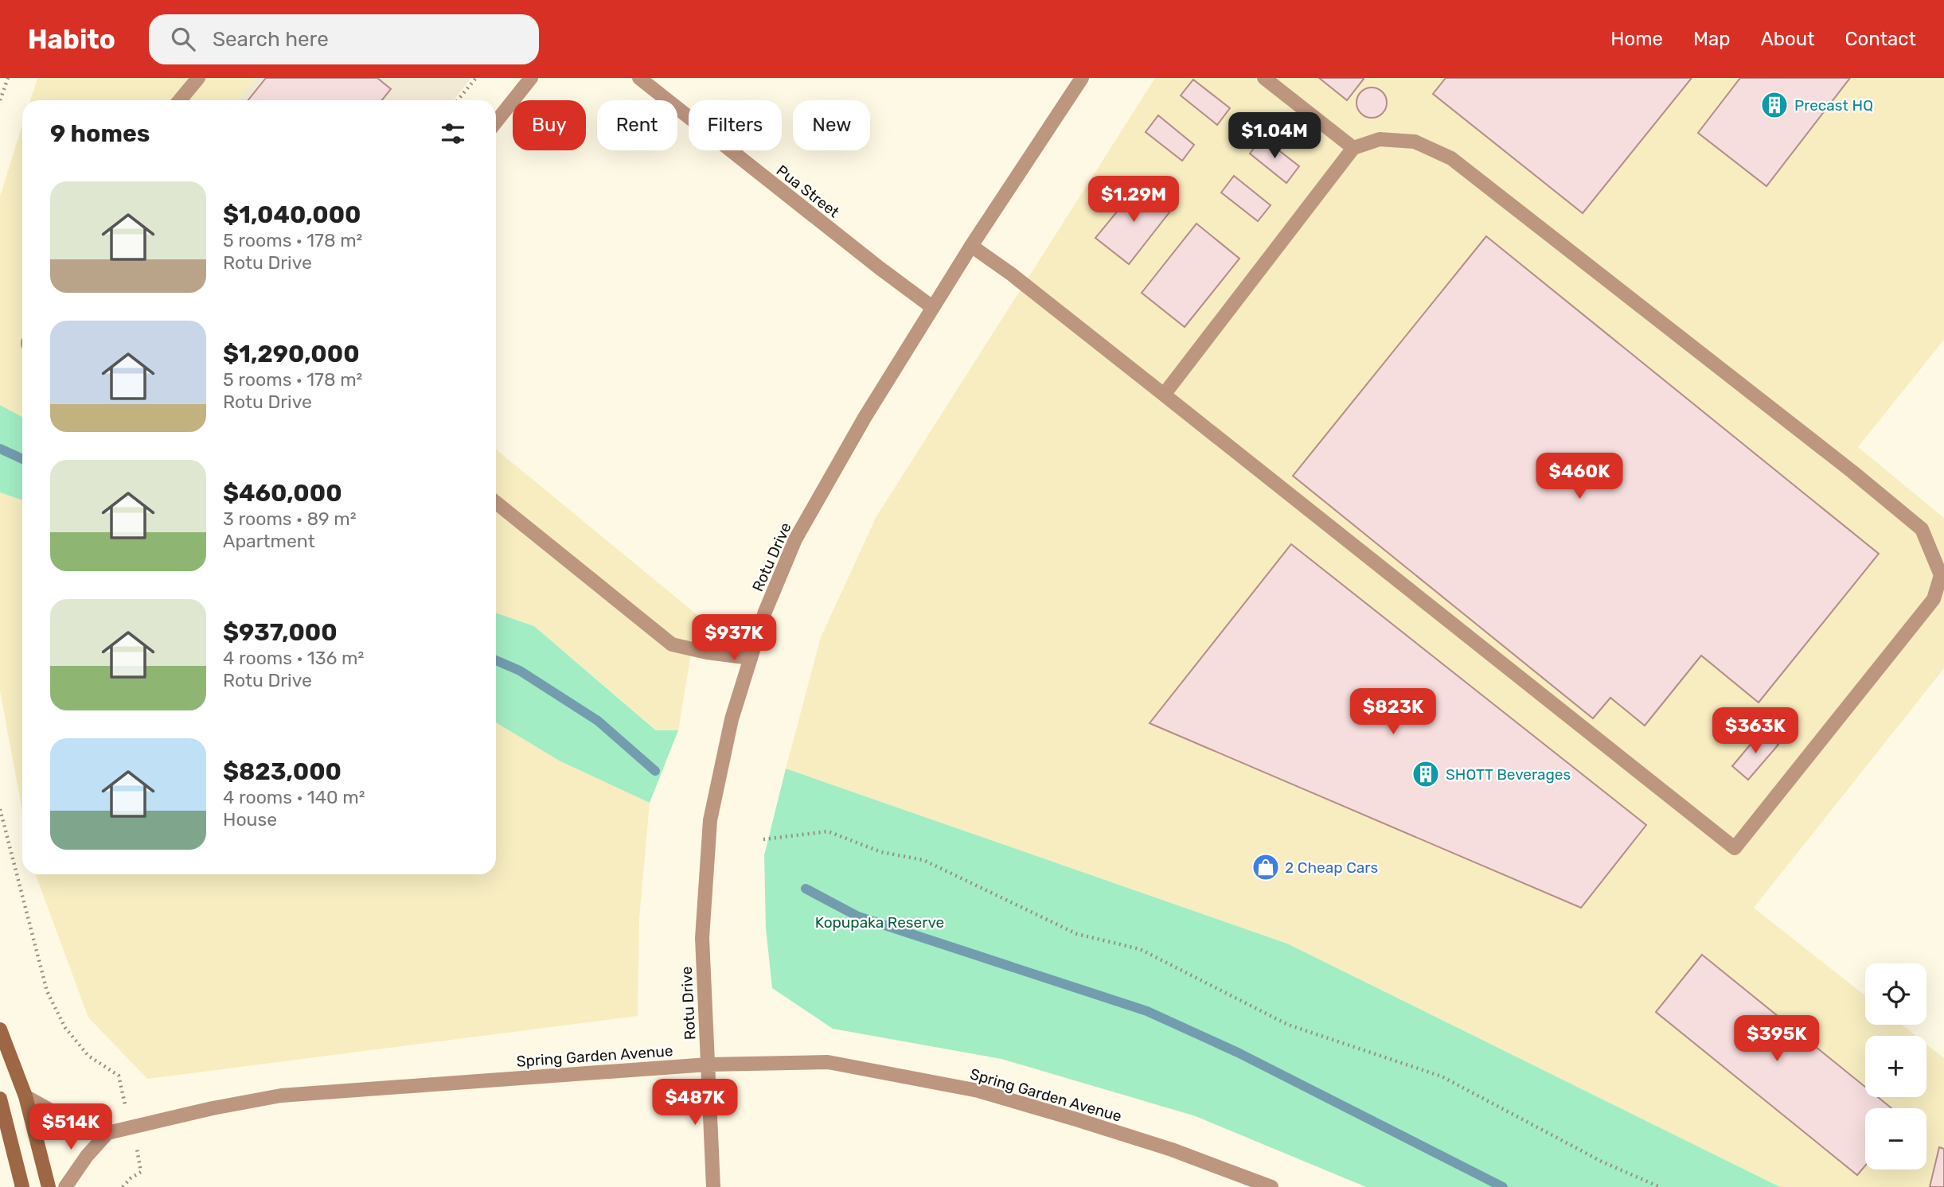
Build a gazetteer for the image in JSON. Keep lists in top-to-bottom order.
{
  "streets": {
    "street": ["Pua Street", "Rotu Drive", "Spring Garden Avenue"]
  },
  "crossings": [
    ["Pua Street", "Rotu Drive"],
    ["Rotu Drive", "Spring Garden Avenue"]
  ],
  "parks": ["Kopupaka Reserve"],
  "places": {
    "building": ["Precast HQ", "SHOTT Beverages"],
    "shop": ["2 Cheap Cars"]
  },
  "page": {
    "header": "Habito",
    "search": "Search here",
    "nav": [
      "Home",
      "Map",
      "About",
      "Contact"
    ],
    "chip": [
      "Buy",
      "Rent",
      "Filters",
      "New"
    ],
    "heading": "9 homes",
    "price": [
      "$1.04M",
      "$1.29M",
      "$460K",
      "$937K",
      "$823K",
      "$363K",
      "$395K",
      "$487K",
      "$514K"
    ],
    "list": [
      {
        "name": "$1,040,000",
        "note": "5 rooms · 178 m² · Rotu Drive"
      },
      {
        "name": "$1,290,000",
        "note": "5 rooms · 178 m² · Rotu Drive"
      },
      {
        "name": "$460,000",
        "note": "3 rooms · 89 m² · Apartment"
      },
      {
        "name": "$937,000",
        "note": "4 rooms · 136 m² · Rotu Drive"
      },
      {
        "name": "$823,000",
        "note": "4 rooms · 140 m² · House"
      }
    ],
    "map_buttons": ["+", "−"]
  }
}
